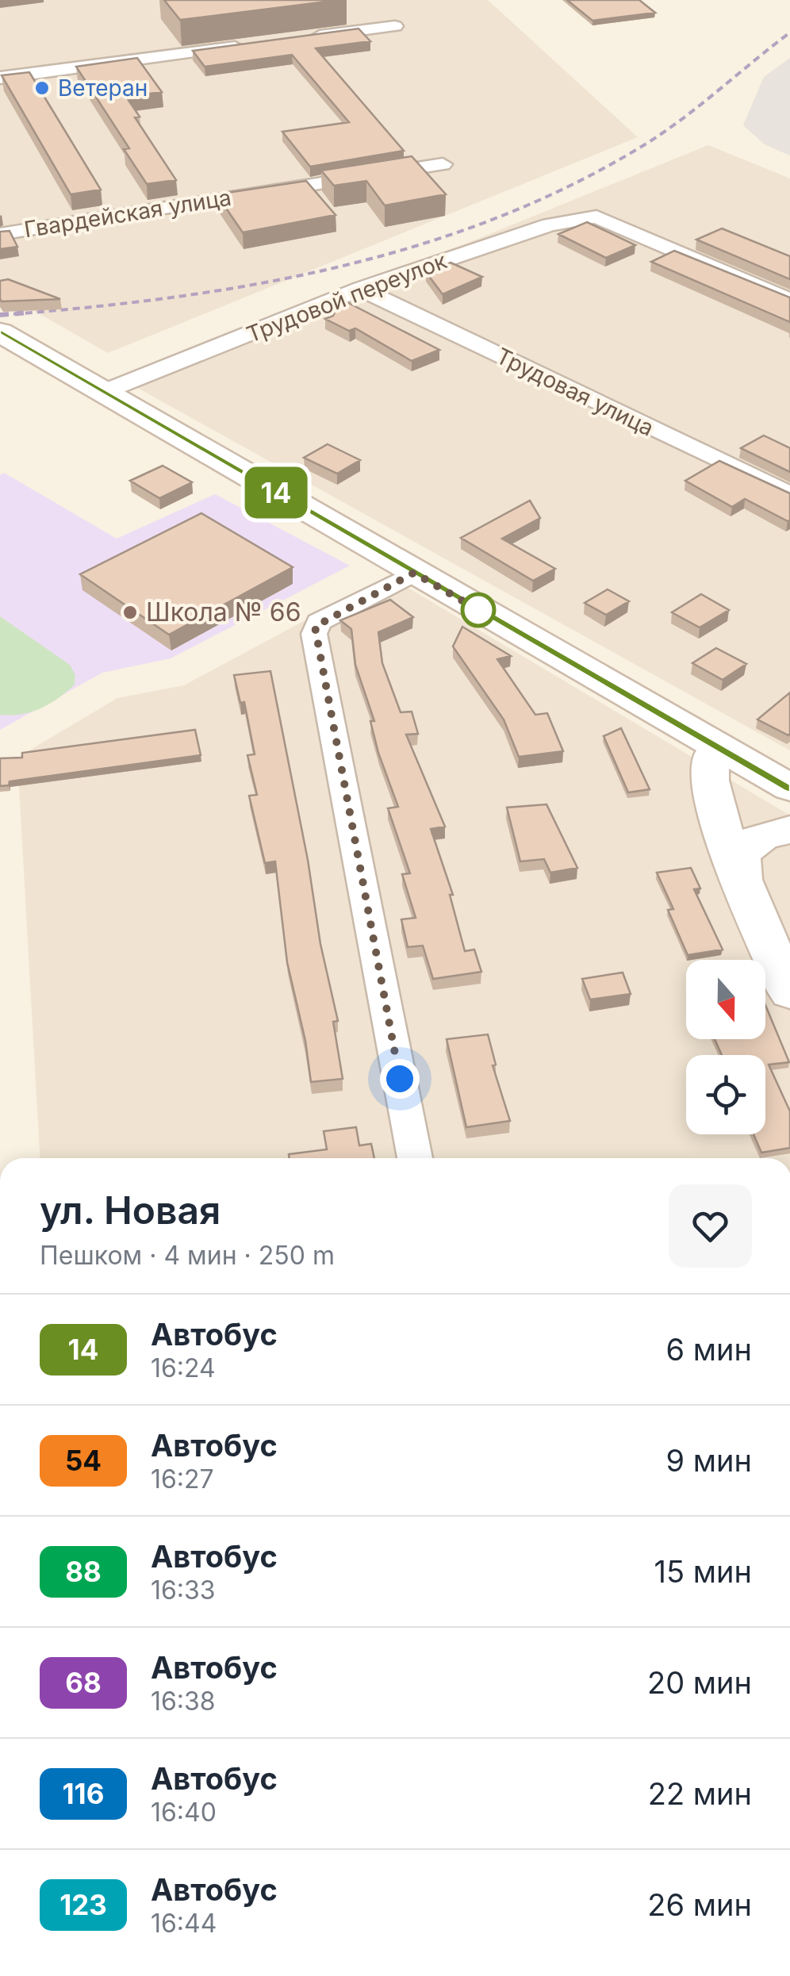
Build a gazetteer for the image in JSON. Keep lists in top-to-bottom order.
{
  "streets": {
    "street": ["Гвардейская улица", "Трудовой переулок", "Трудовая улица"]
  },
  "crossings": [
    ["Трудовой переулок", "Трудовая улица"]
  ],
  "places": ["Ветеран", "Школа № 66"],
  "lines": ["bus line 14"],
  "north": "bottom",
  "page": {
    "on_map": "14",
    "heading": ["ул. Новая", "Пешком · 4 мин · 250 m"],
    "list": [
      {
        "mark": "14",
        "name": "Автобус",
        "note": "16:24",
        "value": "6 мин"
      },
      {
        "mark": "54",
        "name": "Автобус",
        "note": "16:27",
        "value": "9 мин"
      },
      {
        "mark": "88",
        "name": "Автобус",
        "note": "16:33",
        "value": "15 мин"
      },
      {
        "mark": "68",
        "name": "Автобус",
        "note": "16:38",
        "value": "20 мин"
      },
      {
        "mark": "116",
        "name": "Автобус",
        "note": "16:40",
        "value": "22 мин"
      },
      {
        "mark": "123",
        "name": "Автобус",
        "note": "16:44",
        "value": "26 мин"
      }
    ]
  }
}
